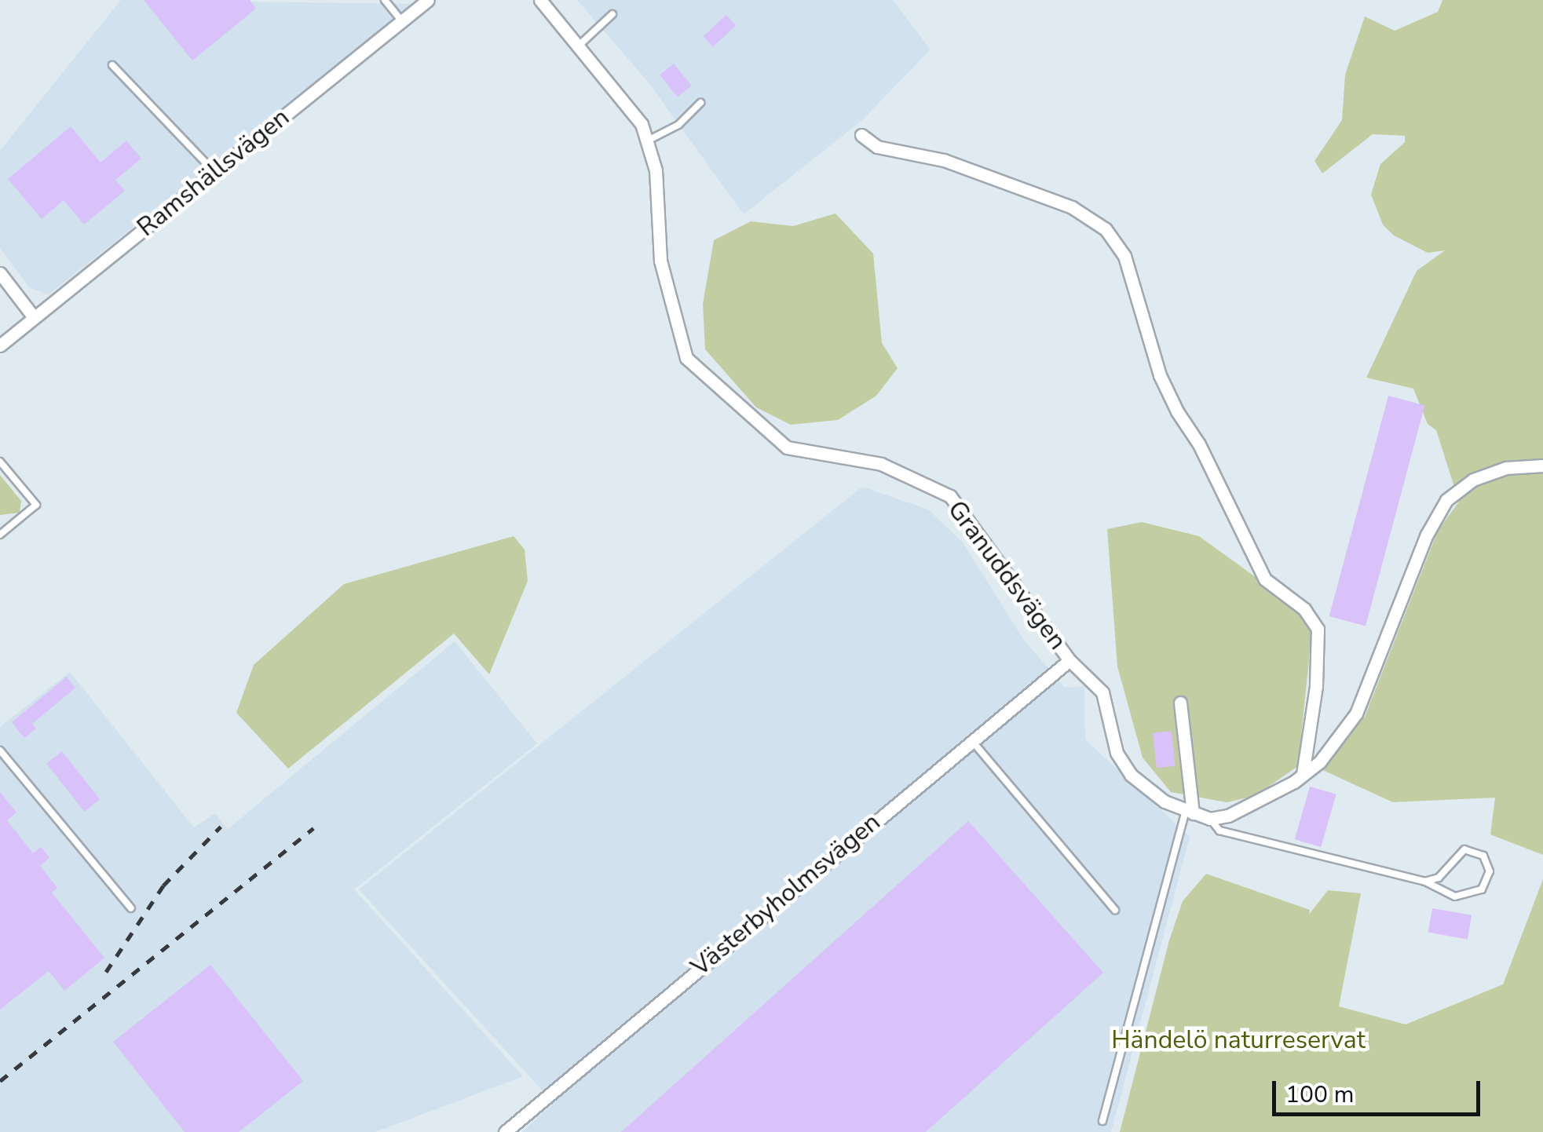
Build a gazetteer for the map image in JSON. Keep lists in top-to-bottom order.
{
  "streets": {
    "street": ["Ramshällsvägen", "Granuddsvägen", "Västerbyholmsvägen"]
  },
  "crossings": [
    ["Granuddsvägen", "Västerbyholmsvägen"]
  ],
  "parks": ["Händelö naturreservat"],
  "scale_bar": "100 m"
}
